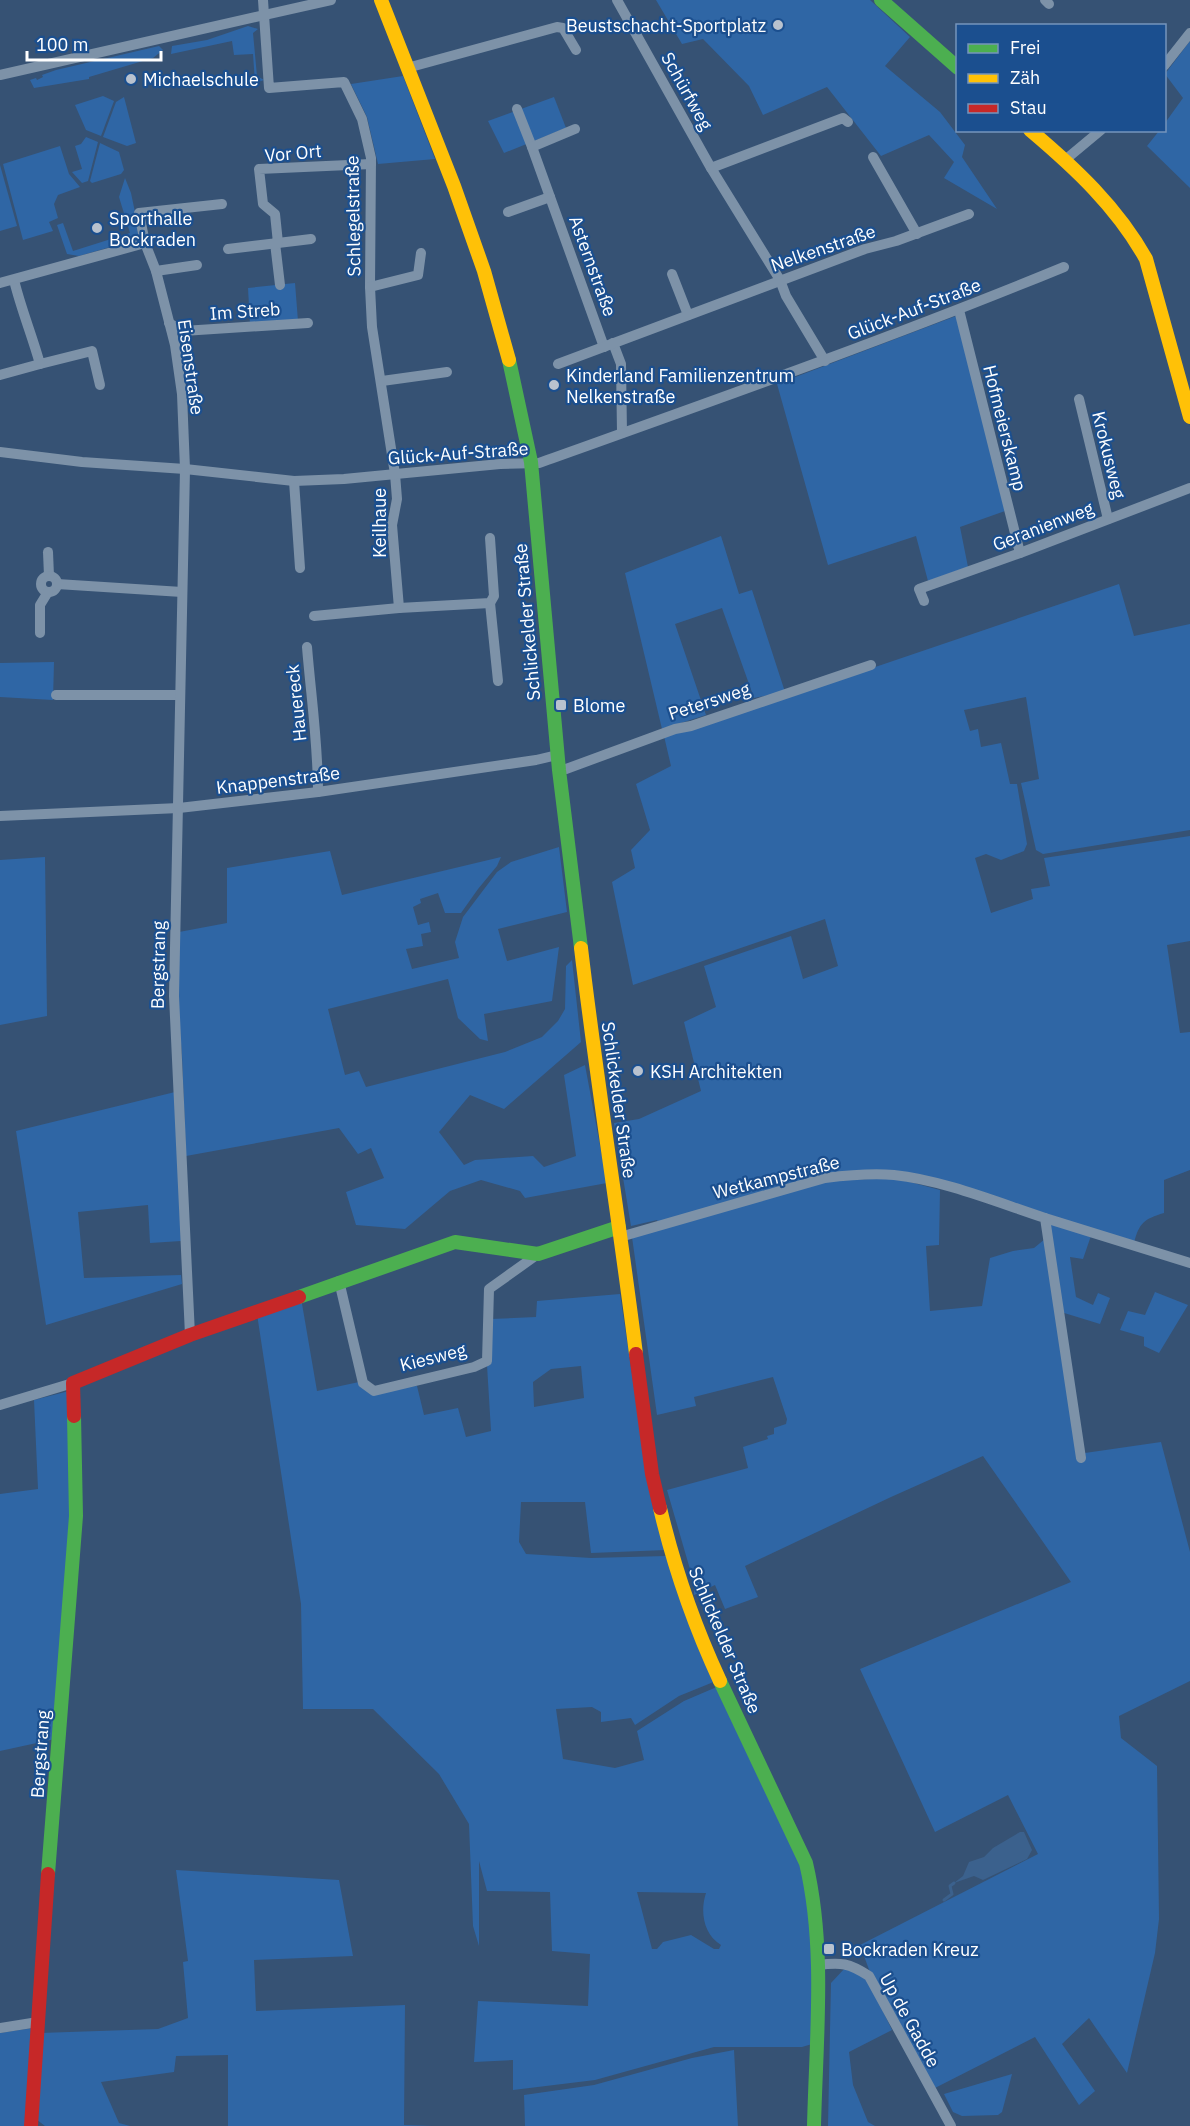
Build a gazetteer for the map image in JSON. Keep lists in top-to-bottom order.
{
  "streets": {
    "main road": ["Schlickelder Straße", "Bergstrang", "Kiesweg"],
    "street": [
      "Schürfweg",
      "Vor Ort",
      "Schlegelstraße",
      "Nelkenstraße",
      "Asternstraße",
      "Glück-Auf-Straße",
      "Im Streb",
      "Eisenstraße",
      "Hofmeierskamp",
      "Krokusweg",
      "Keilhaue",
      "Geranienweg",
      "Petersweg",
      "Hauereck",
      "Knappenstraße",
      "Wetkampstraße",
      "Up de Gadde"
    ]
  },
  "crossings": [
    ["Schürfweg", "Nelkenstraße"],
    ["Schürfweg", "Glück-Auf-Straße"],
    ["Vor Ort", "Schlegelstraße"],
    ["Schlegelstraße", "Glück-Auf-Straße"],
    ["Schlegelstraße", "Keilhaue"],
    ["Nelkenstraße", "Asternstraße"],
    ["Glück-Auf-Straße", "Eisenstraße"],
    ["Glück-Auf-Straße", "Hofmeierskamp"],
    ["Glück-Auf-Straße", "Keilhaue"],
    ["Glück-Auf-Straße", "Schlickelder Straße"],
    ["Glück-Auf-Straße", "Bergstrang"],
    ["Eisenstraße", "Bergstrang"],
    ["Hofmeierskamp", "Geranienweg"],
    ["Krokusweg", "Geranienweg"],
    ["Schlickelder Straße", "Petersweg"],
    ["Schlickelder Straße", "Knappenstraße"],
    ["Schlickelder Straße", "Wetkampstraße"],
    ["Schlickelder Straße", "Kiesweg"],
    ["Schlickelder Straße", "Up de Gadde"],
    ["Hauereck", "Knappenstraße"],
    ["Knappenstraße", "Bergstrang"],
    ["Bergstrang", "Kiesweg"],
    ["Wetkampstraße", "Kiesweg"]
  ],
  "places": {
    "other": [
      "Beustschacht-Sportplatz",
      "Michaelschule",
      "Sporthalle Bockraden",
      "Kinderland Familienzentrum Nelkenstraße",
      "KSH Architekten"
    ],
    "transit": ["Blome", "Bockraden Kreuz"]
  },
  "legend": ["Frei", "Zäh", "Stau"],
  "scale_bar": "100 m"
}
